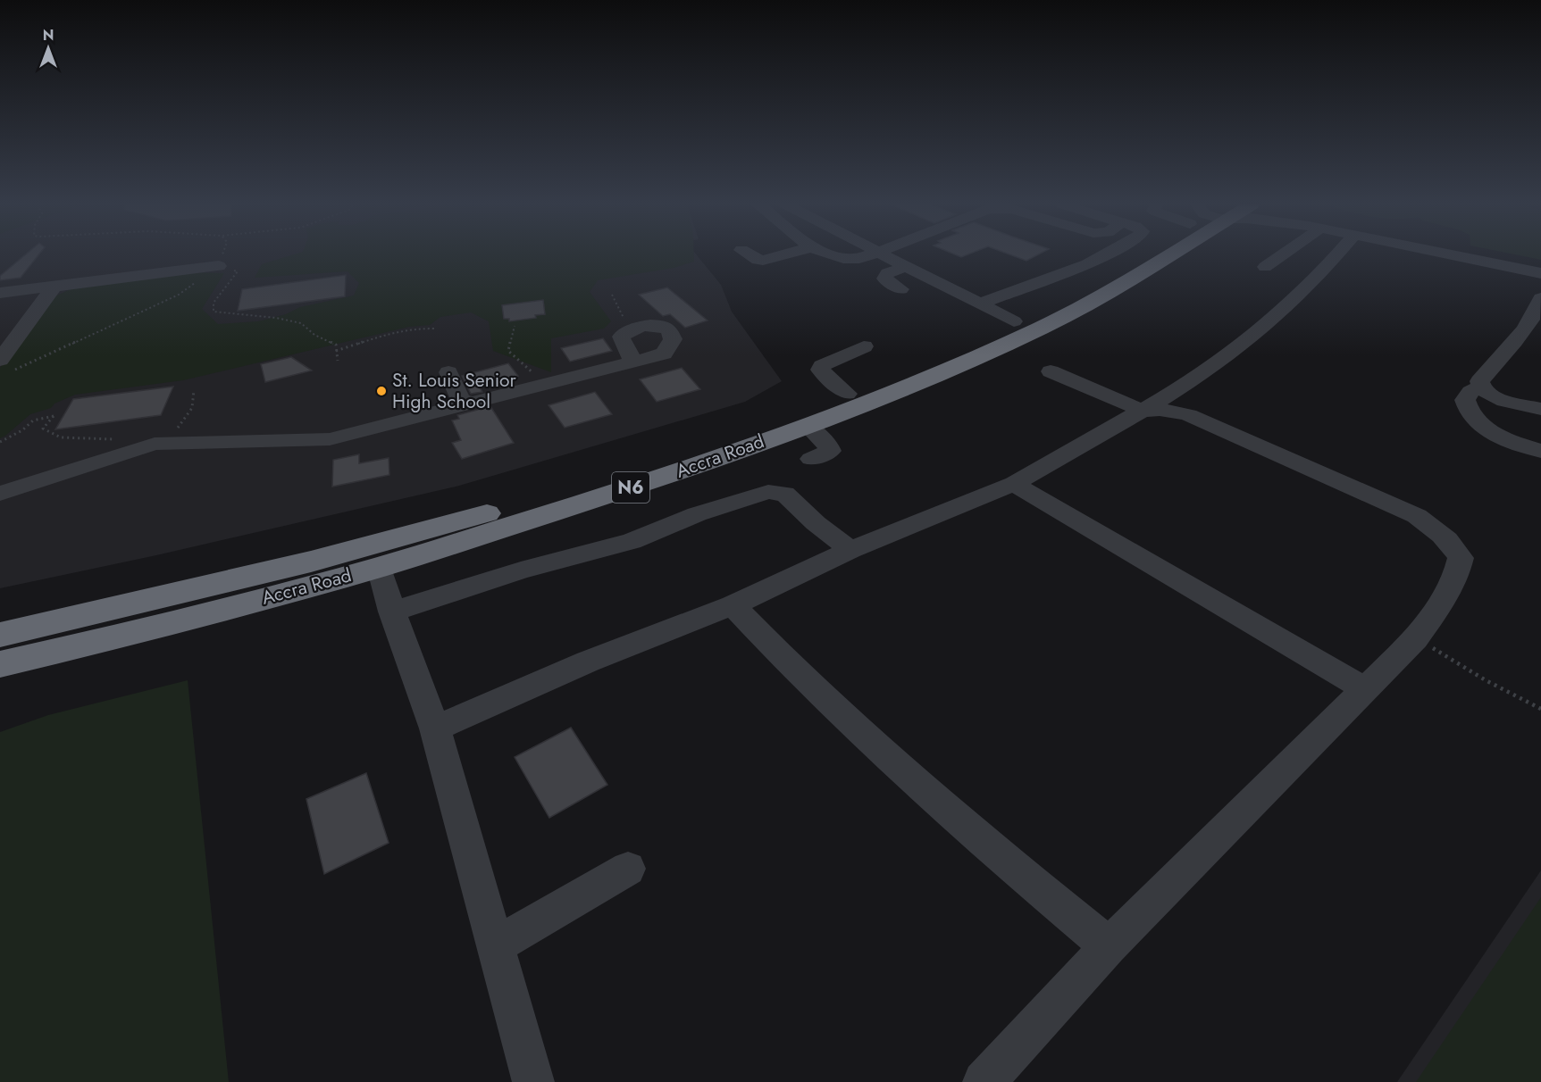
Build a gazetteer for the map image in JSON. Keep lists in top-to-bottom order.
{
  "streets": {
    "highway": ["Accra Road", "N6"]
  },
  "places": ["St. Louis Senior High School"],
  "north": "top"
}
